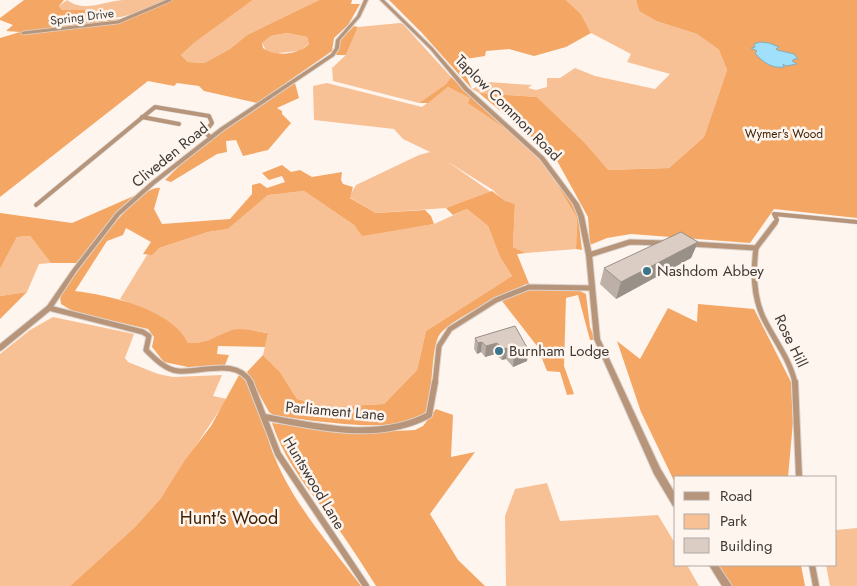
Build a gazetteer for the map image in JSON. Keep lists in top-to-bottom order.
{
  "streets": {
    "street": [
      "Spring Drive",
      "Taplow Common Road",
      "Cliveden Road",
      "Rose Hill",
      "Parliament Lane",
      "Huntswood Lane"
    ]
  },
  "crossings": [
    ["Taplow Common Road", "Parliament Lane"],
    ["Cliveden Road", "Huntswood Lane"],
    ["Parliament Lane", "Huntswood Lane"]
  ],
  "parks": ["Wymer's Wood", "Hunt's Wood"],
  "places": ["Nashdom Abbey", "Burnham Lodge"],
  "legend": ["Road", "Park", "Building"]
}
